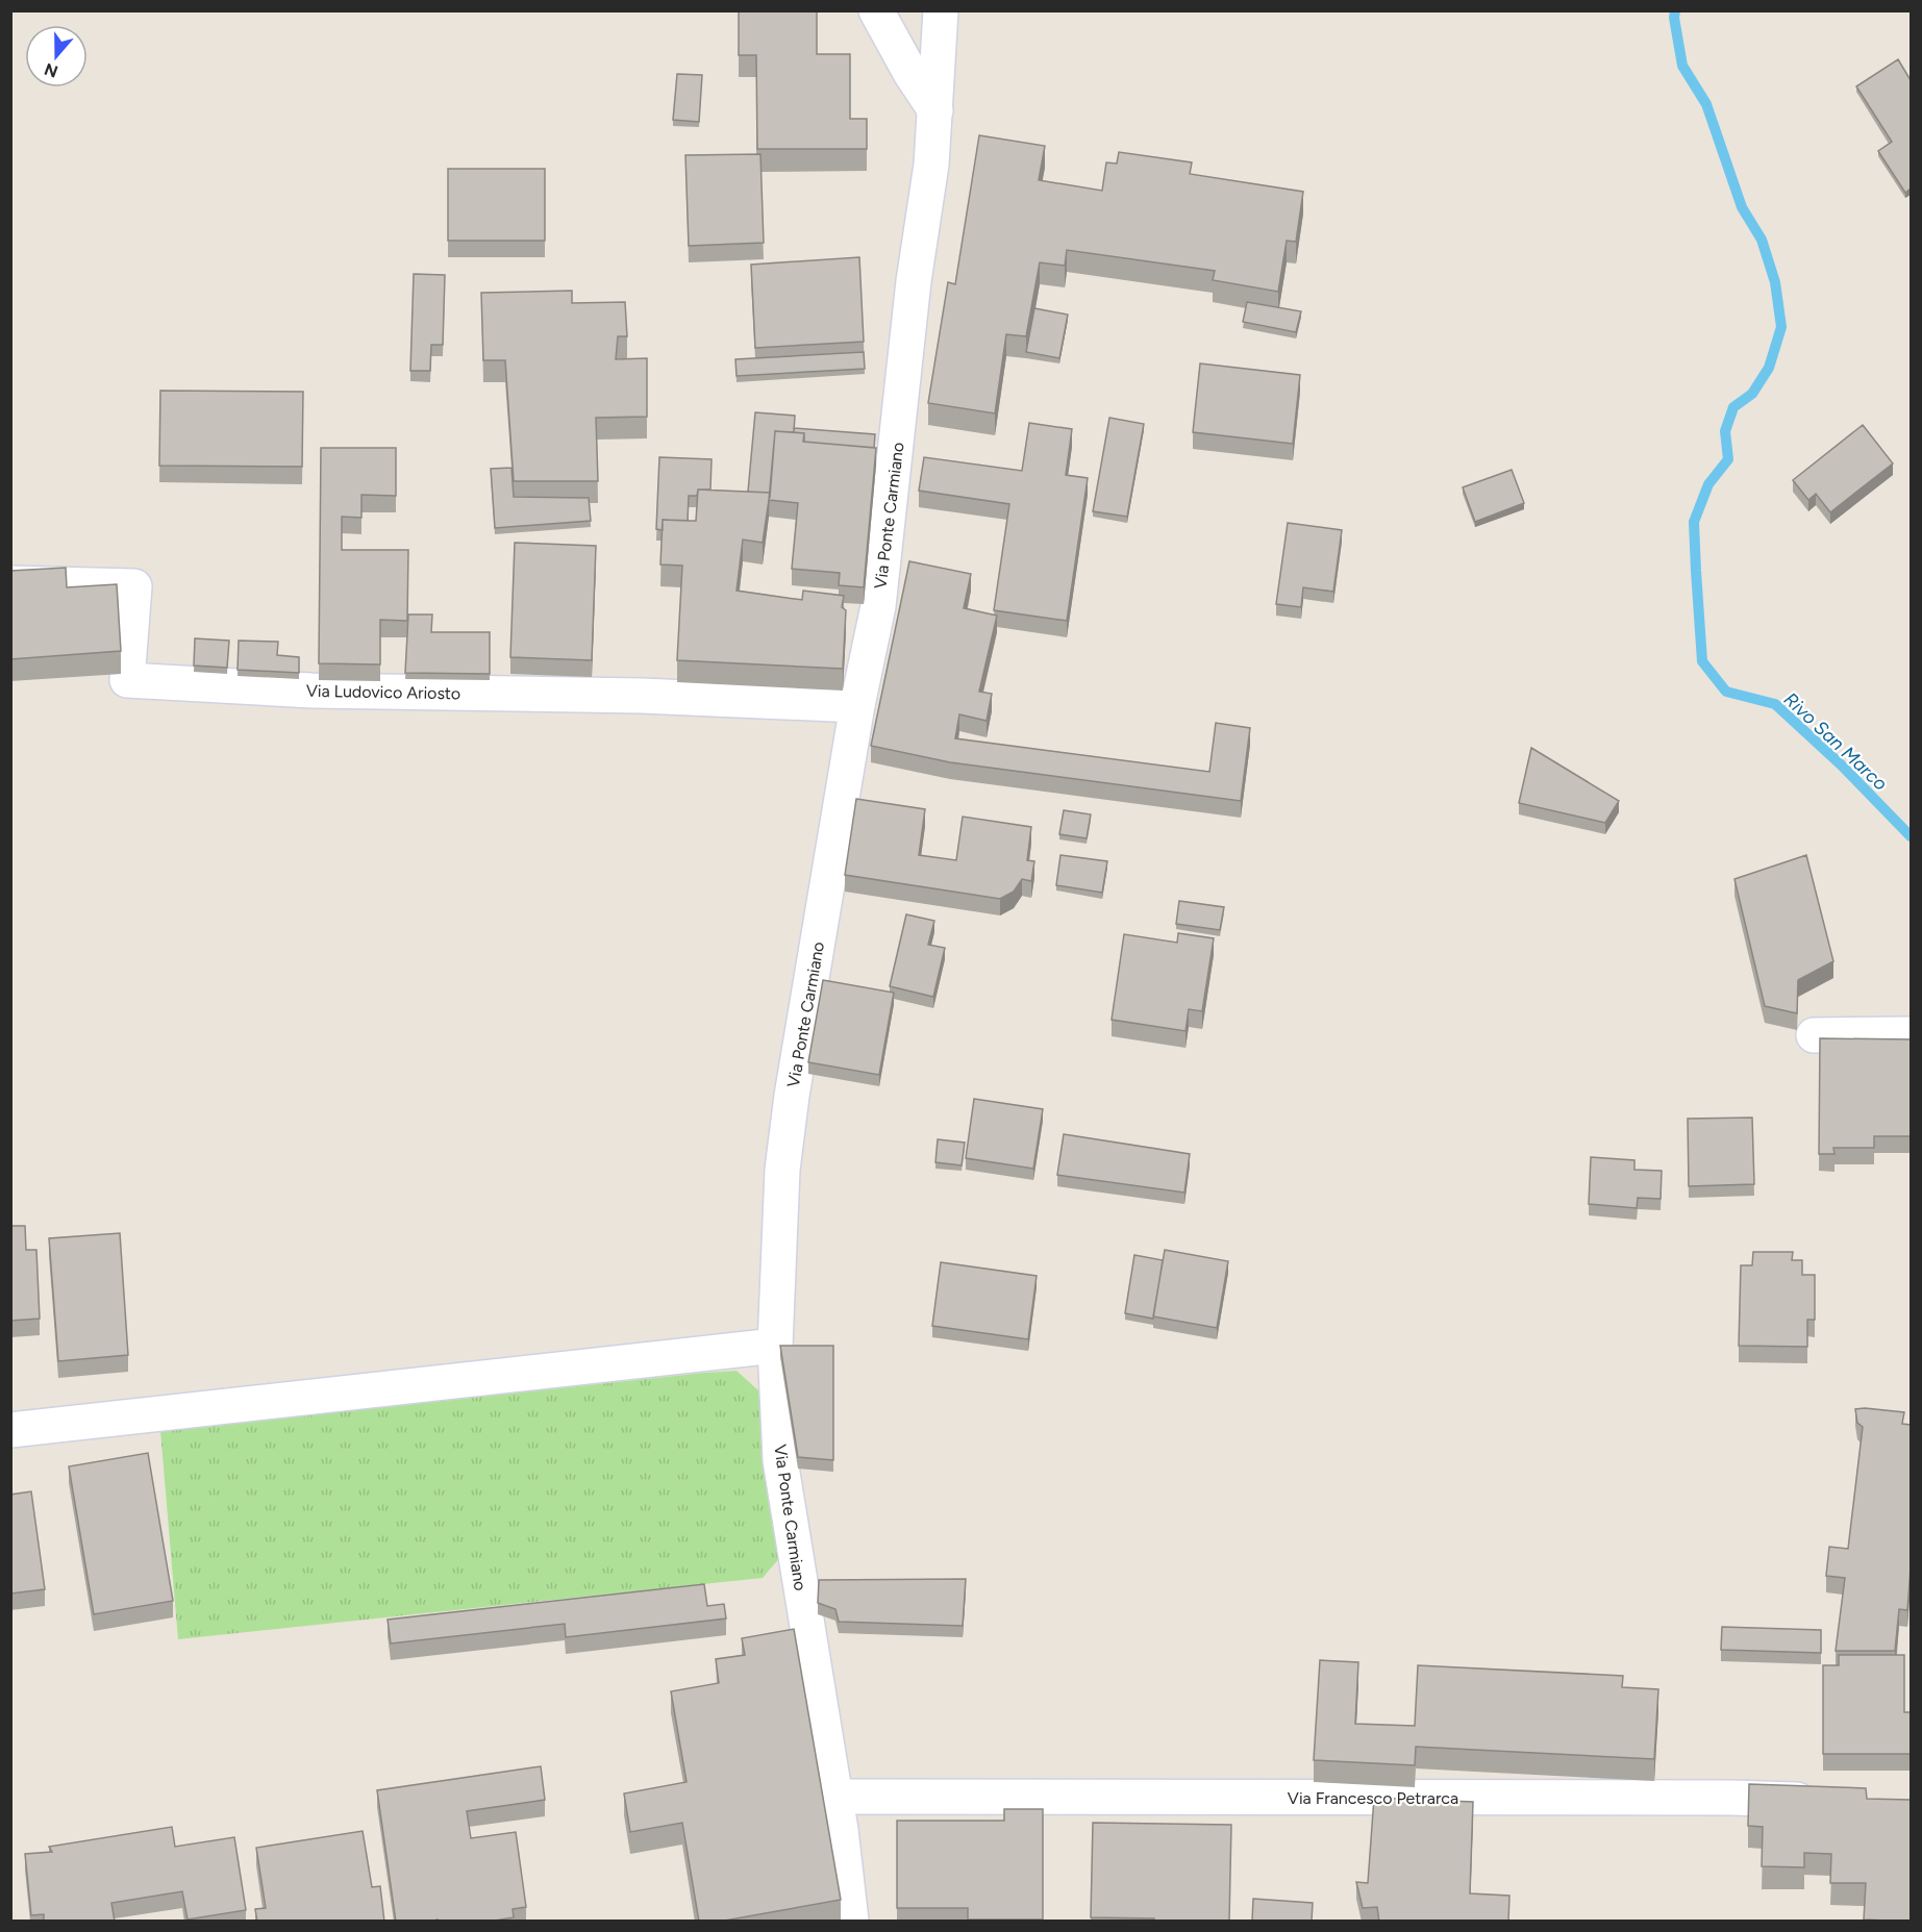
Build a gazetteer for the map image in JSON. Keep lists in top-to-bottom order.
{
  "streets": {
    "street": ["Via Ponte Carmiano", "Via Ludovico Ariosto", "Via Francesco Petrarca"]
  },
  "crossings": [
    ["Via Ponte Carmiano", "Via Ludovico Ariosto"],
    ["Via Ponte Carmiano", "Via Francesco Petrarca"]
  ],
  "water": ["Rivo San Marco"],
  "north": "bottom"
}
